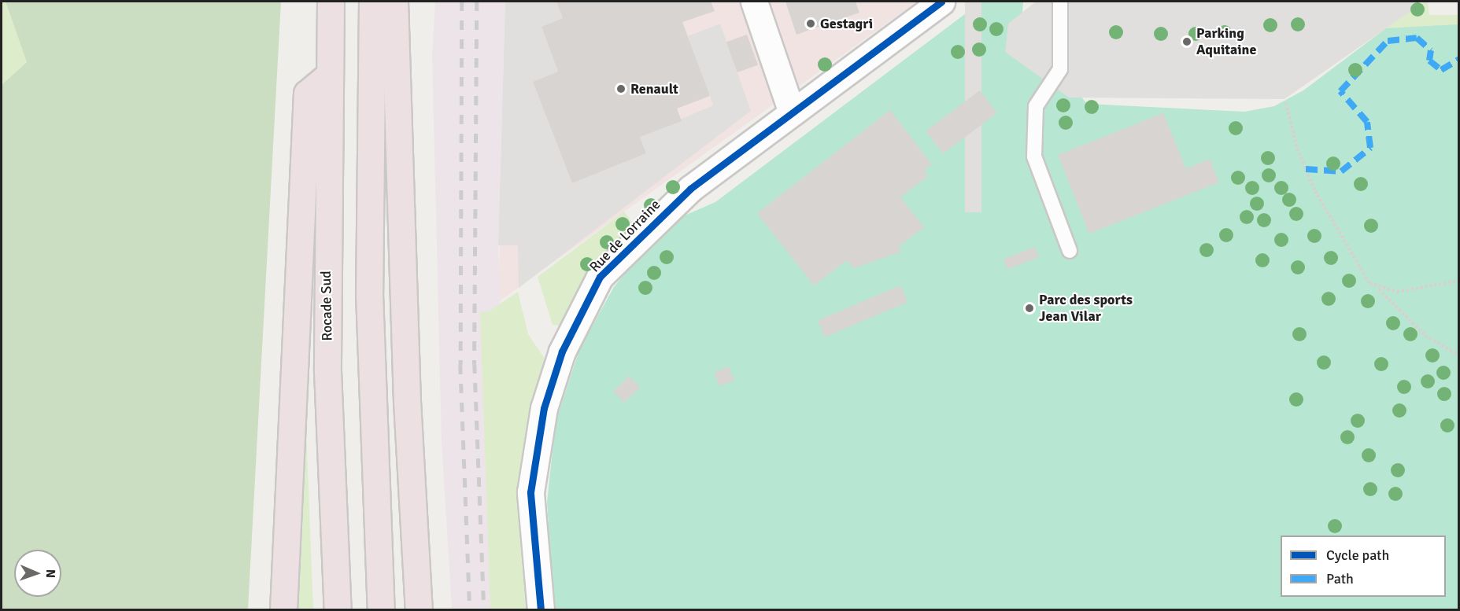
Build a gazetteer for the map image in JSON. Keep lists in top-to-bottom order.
{
  "streets": {
    "highway": ["Rocade Sud"],
    "street": ["Rue de Lorraine"]
  },
  "places": [
    "Gestagri",
    "Parking Aquitaine",
    "Renault",
    "Parc des sports Jean Vilar"
  ],
  "legend": ["Cycle path", "Path"],
  "north": "right"
}
